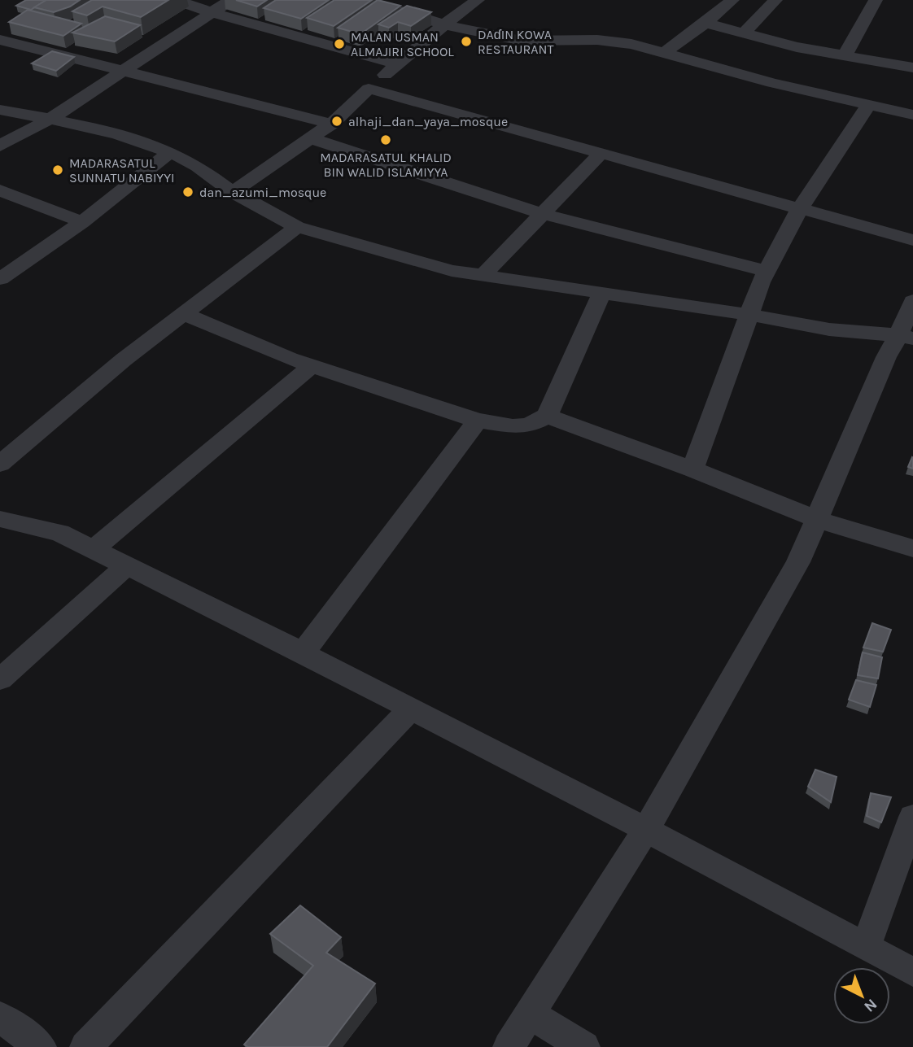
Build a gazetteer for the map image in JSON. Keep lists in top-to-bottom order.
{
  "places": [
    "DAɗIN KOWA RESTAURANT",
    "MALAN USMAN ALMAJIRI SCHOOL",
    "alhaji_dan_yaya_mosque",
    "MADARASATUL KHALID BIN WALID ISLAMIYYA",
    "MADARASATUL SUNNATU NABIYYI",
    "dan_azumi_mosque"
  ],
  "north": "bottom right"
}
